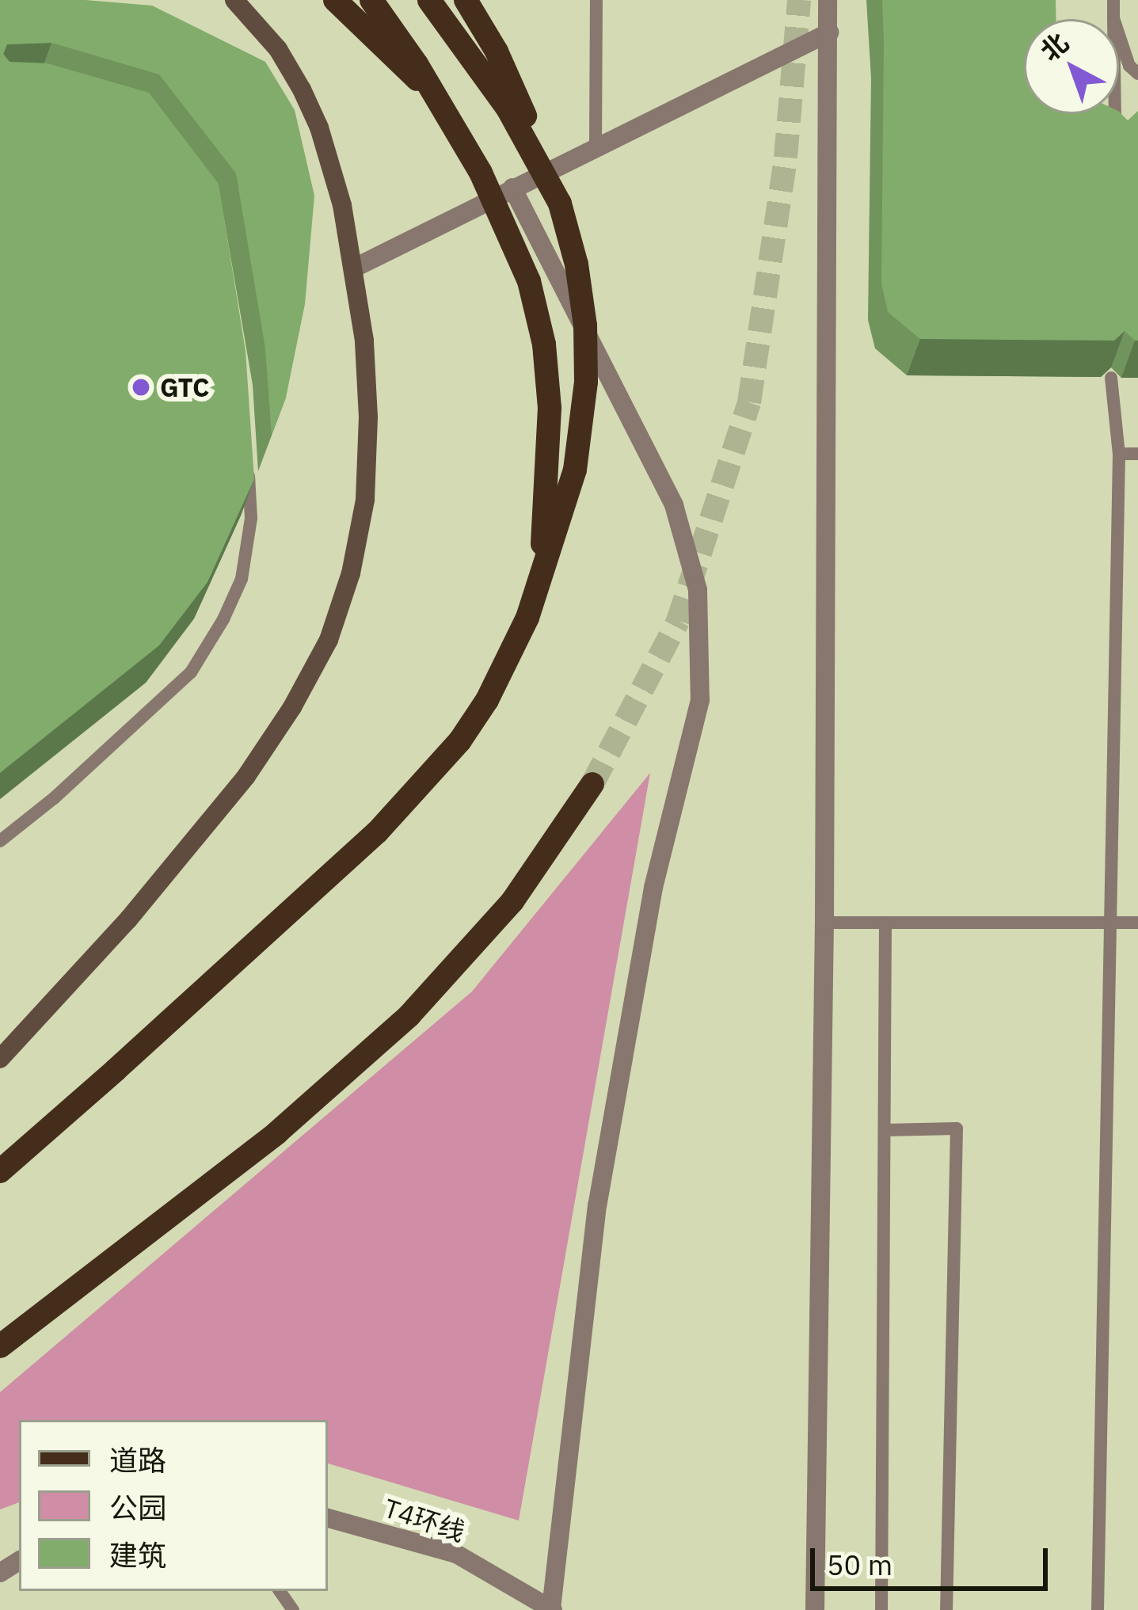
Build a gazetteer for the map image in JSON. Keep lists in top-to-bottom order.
{
  "streets": {
    "street": ["T4环线"]
  },
  "places": ["GTC"],
  "legend": ["道路", "公园", "建筑"],
  "scale_bar": "50 m",
  "north": "top left"
}
